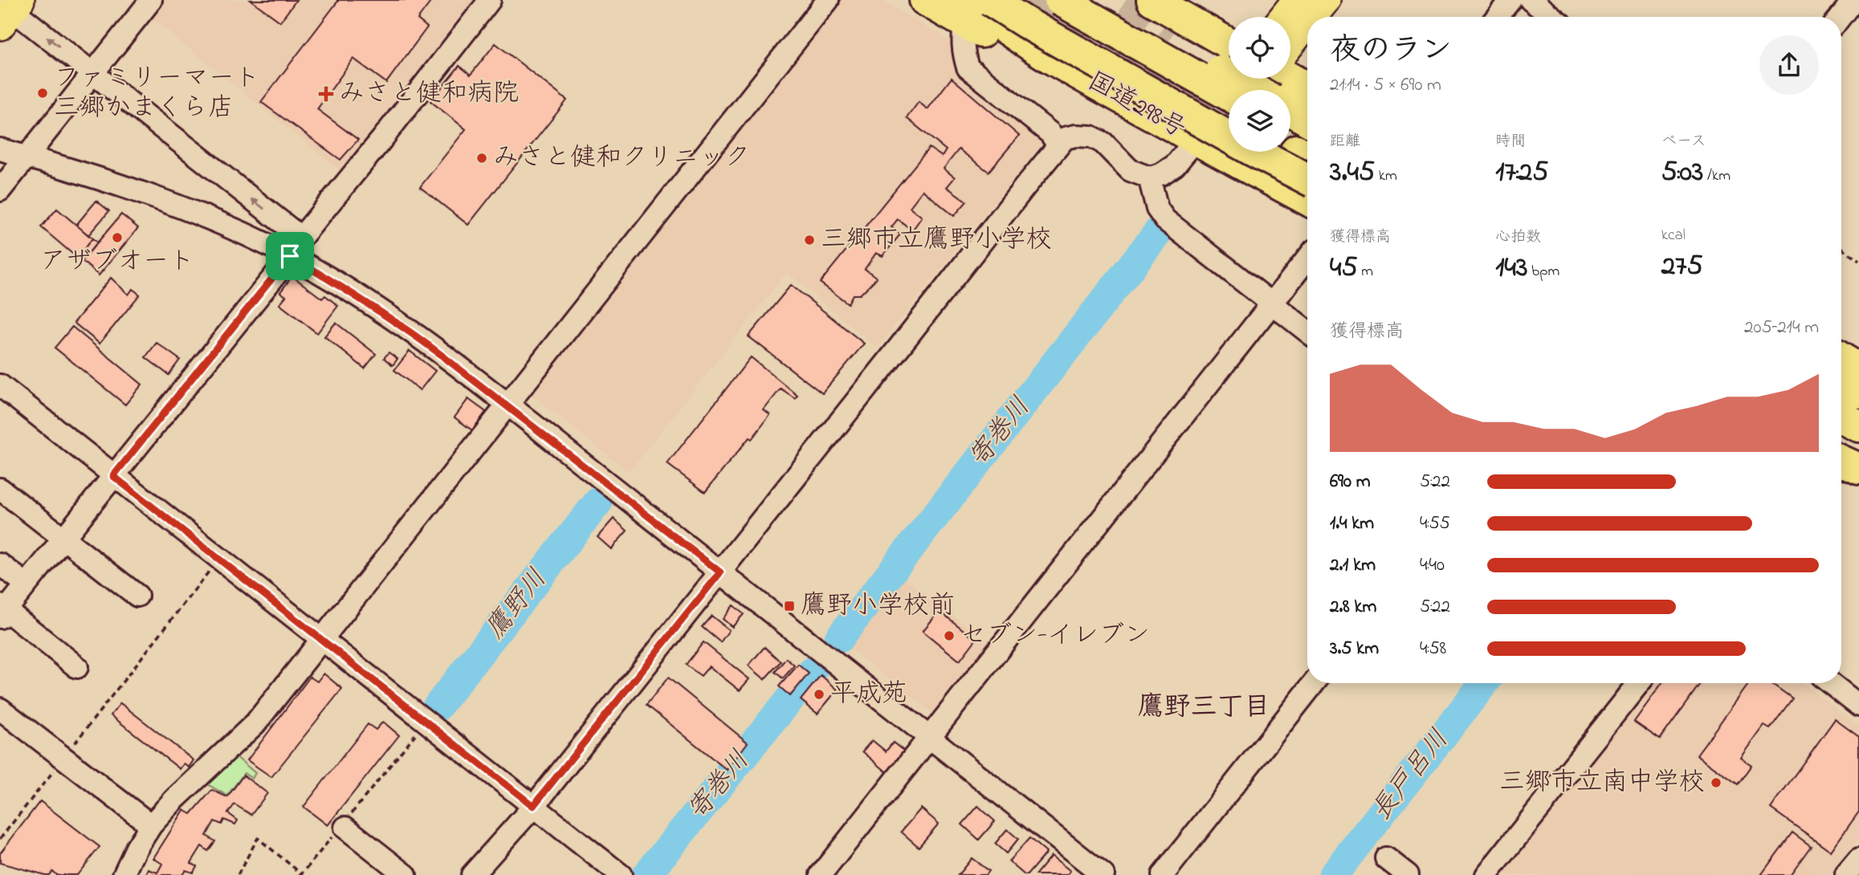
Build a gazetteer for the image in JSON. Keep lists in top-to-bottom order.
{
  "streets": {
    "highway": ["国道298号"]
  },
  "districts": ["鷹野三丁目"],
  "water": ["寄巻川", "鷹野川", "長戸呂川"],
  "places": {
    "other": [
      "ファミリーマート 三郷かまくら店",
      "みさと健和クリニック",
      "アザブオート",
      "三郷市立鷹野小学校",
      "セブン-イレブン",
      "平成苑",
      "三郷市立南中学校"
    ],
    "health": ["みさと健和病院"],
    "transit": ["鷹野小学校前"]
  },
  "page": {
    "heading": ["夜のラン", "21:14 · 5 × 690 m"],
    "stats": [
      ["距離", "3.45 km"],
      ["時間", "17:25"],
      ["ペース", "5:03 /km"],
      ["獲得標高", "45 m"],
      ["心拍数", "143 bpm"],
      ["kcal", "275"]
    ],
    "chart": ["獲得標高", "205–214 m"],
    "list": [
      {
        "name": "690 m",
        "note": "5:22"
      },
      {
        "name": "1.4 km",
        "note": "4:55"
      },
      {
        "name": "2.1 km",
        "note": "4:40"
      },
      {
        "name": "2.8 km",
        "note": "5:22"
      },
      {
        "name": "3.5 km",
        "note": "4:58"
      }
    ]
  }
}
